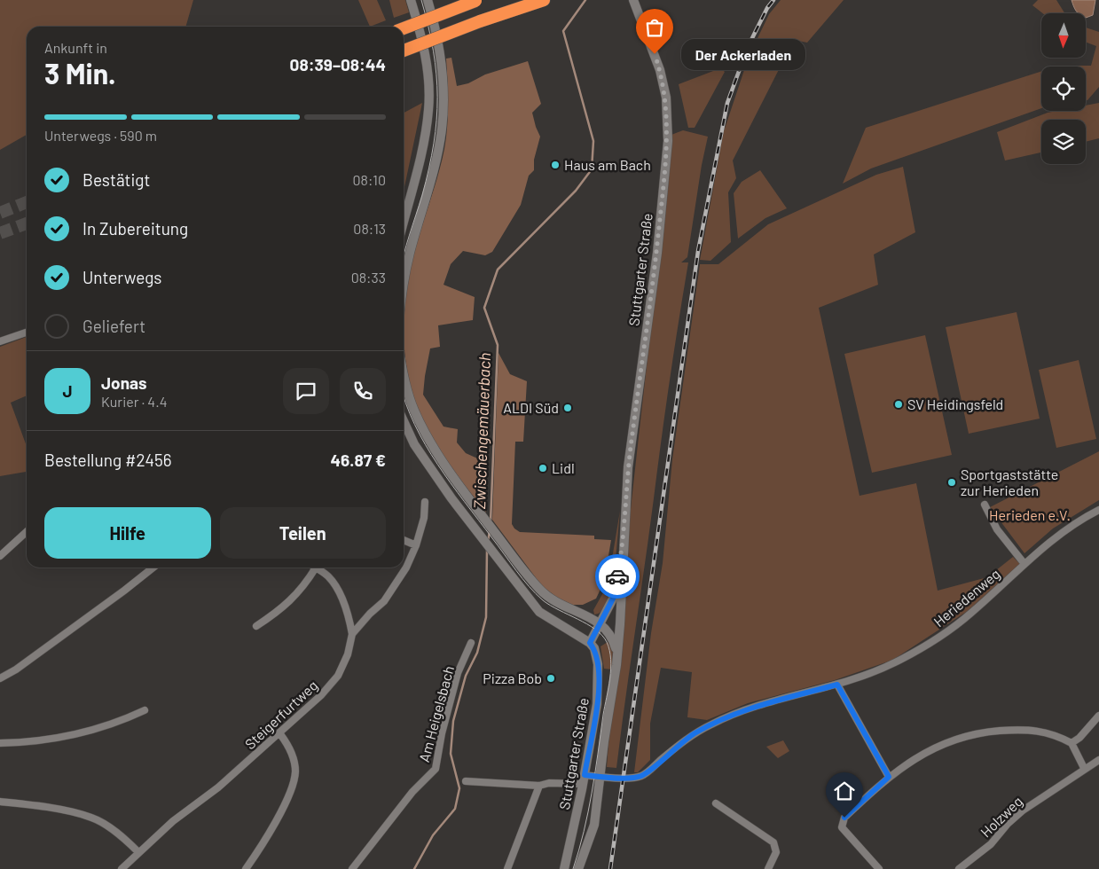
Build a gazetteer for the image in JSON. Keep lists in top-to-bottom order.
{
  "streets": {
    "main road": ["Stuttgarter Straße"],
    "street": [
      "Heriedenweg",
      "Am Heigelsbach",
      "Steigerfurtweg",
      "Holzweg"
    ]
  },
  "crossings": [
    ["Stuttgarter Straße", "Heriedenweg"]
  ],
  "water": ["Zwischengemäuerbach"],
  "parks": ["Herieden e.V."],
  "places": [
    "Der Ackerladen",
    "Haus am Bach",
    "SV Heidingsfeld",
    "ALDI Süd",
    "Lidl",
    "Sportgaststätte zur Herieden",
    "Pizza Bob"
  ],
  "north": "bottom",
  "page": {
    "heading": ["3 Min.", "Ankunft in", "08:39–08:44"],
    "panel": [
      "Jonas",
      "Kurier · 4.4",
      "Bestellung #2456",
      "46.87 €"
    ],
    "bubble": "Der Ackerladen",
    "bar": "Unterwegs · 590 m",
    "list": [
      ["Bestätigt", "08:10"],
      ["In Zubereitung", "08:13"],
      ["Unterwegs", "08:33"],
      "Geliefert"
    ],
    "round": "J",
    "buttons": ["Hilfe", "Teilen"]
  }
}
